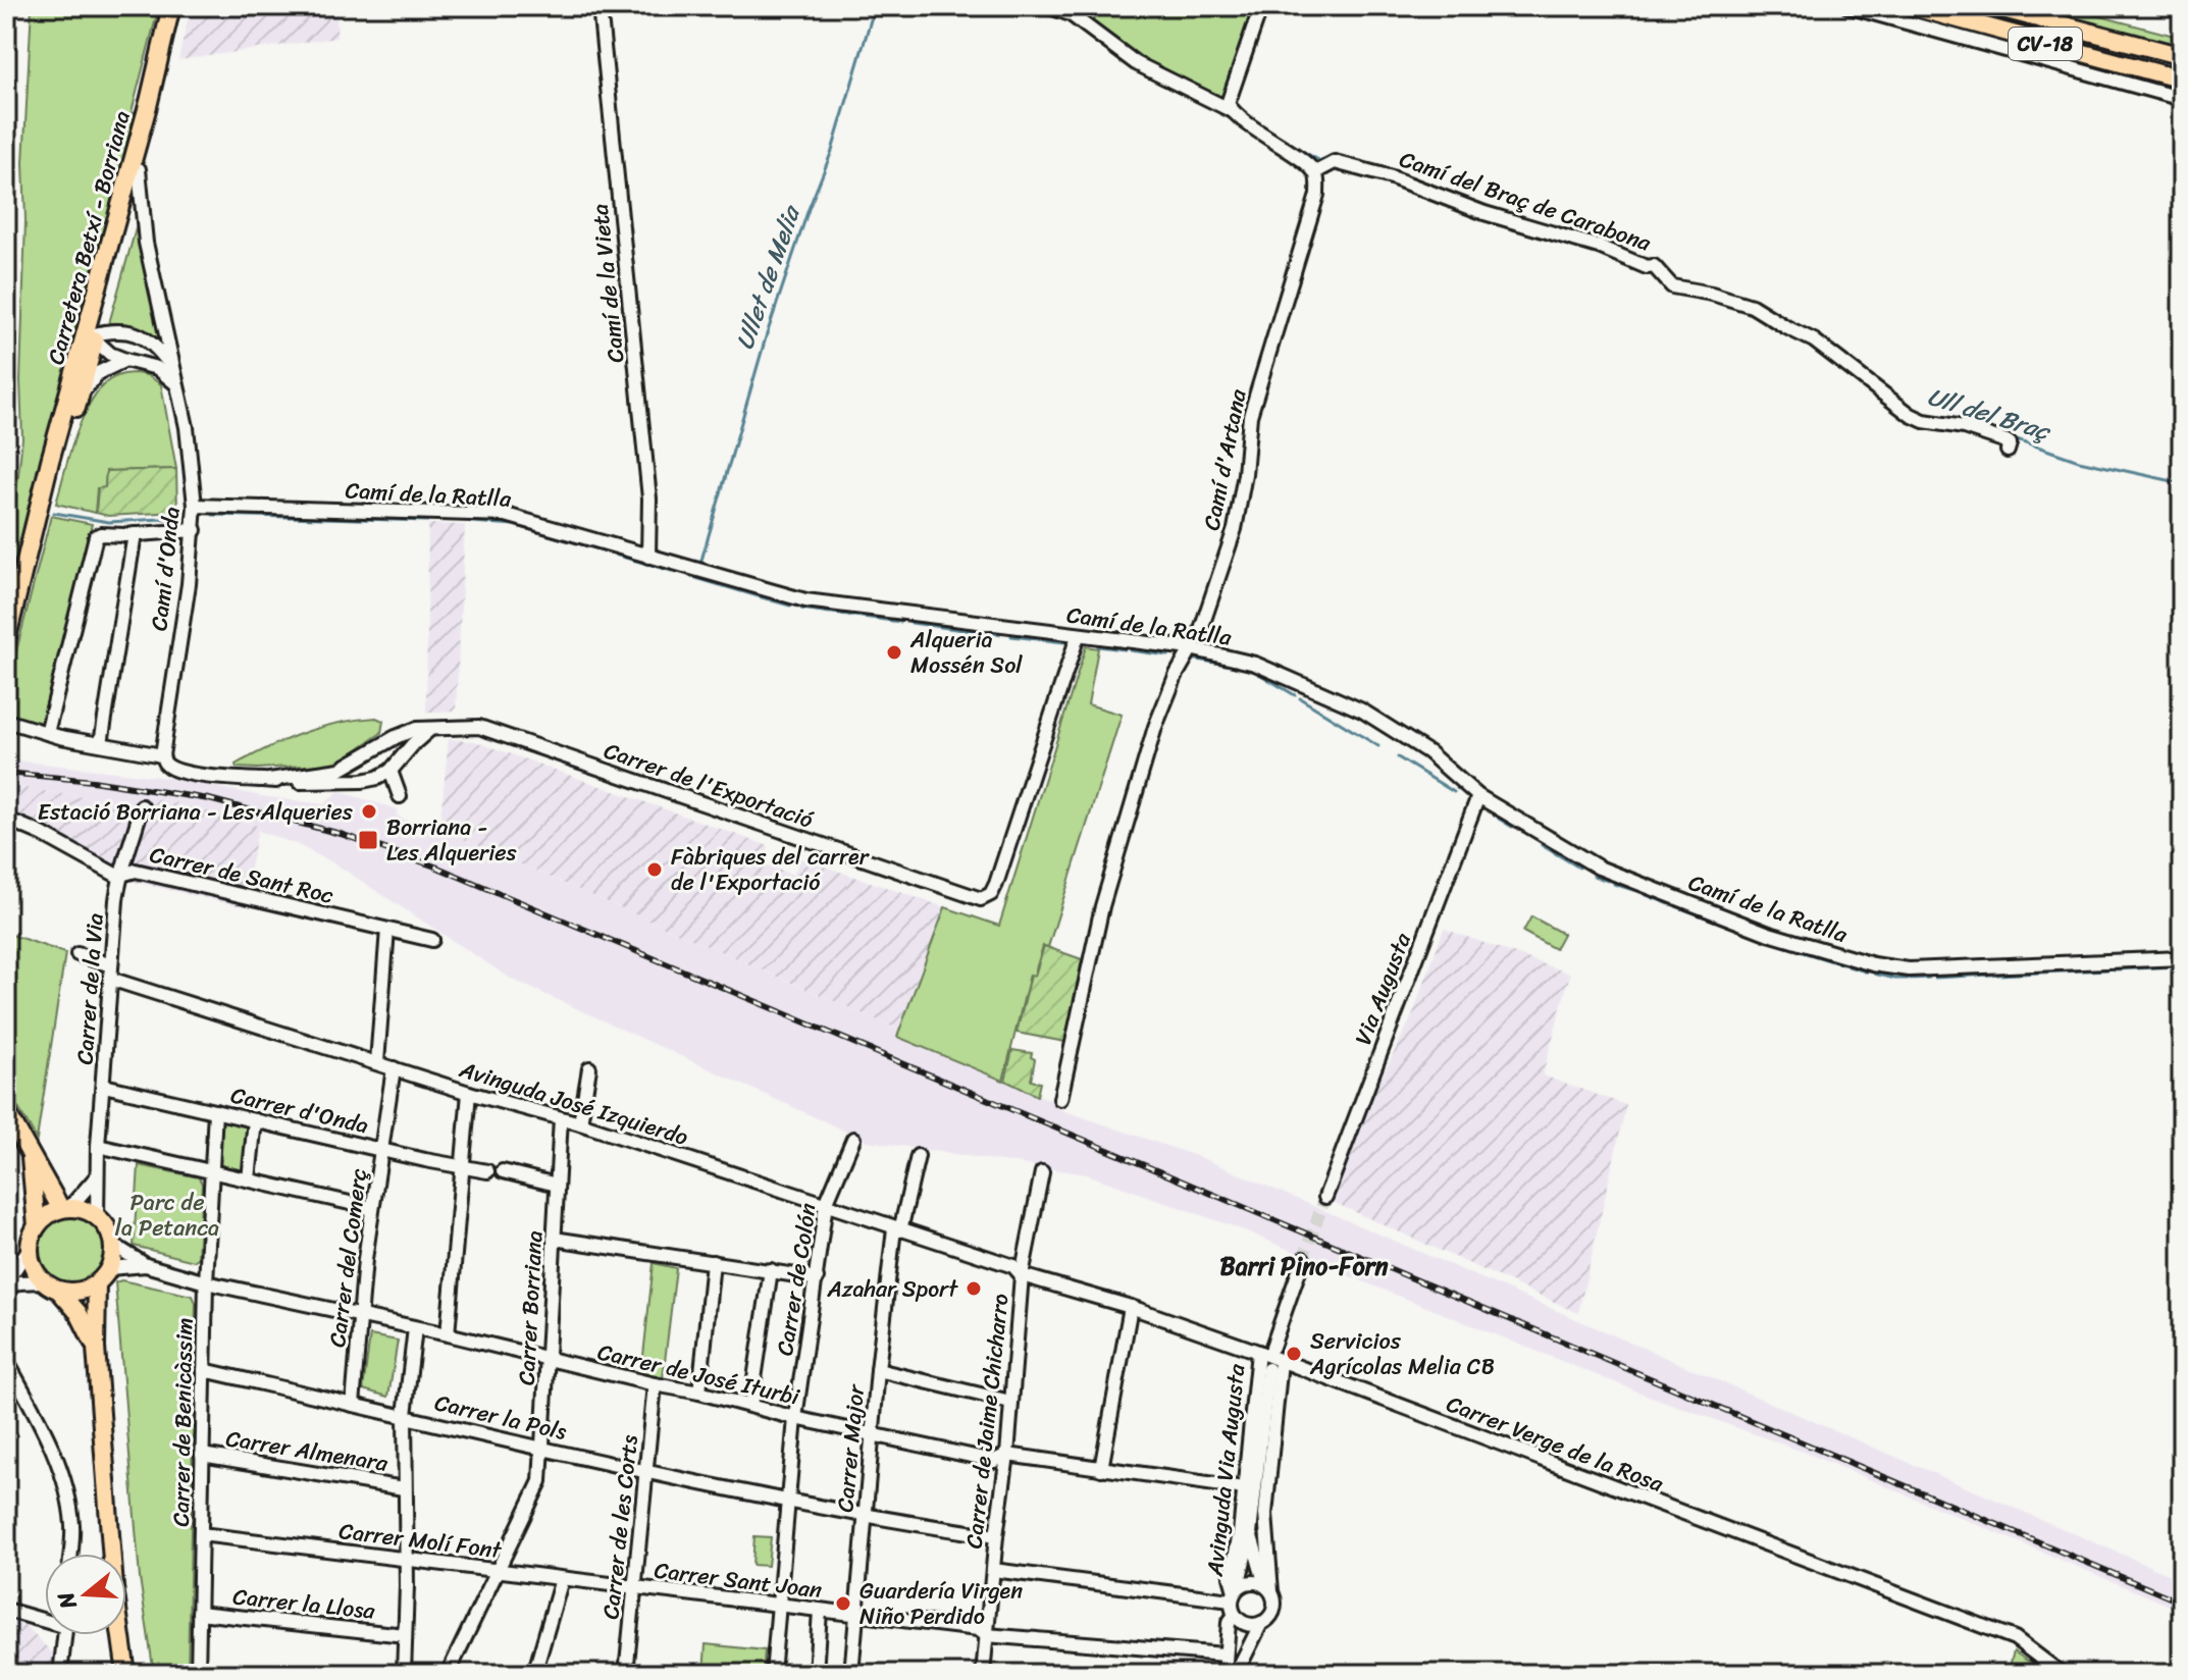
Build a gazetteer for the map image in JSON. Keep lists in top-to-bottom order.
{
  "streets": {
    "main road": ["CV-18", "Carretera Betxí - Borriana"],
    "street": [
      "Camí del Braç de Carabona",
      "Camí de la Vieta",
      "Camí d'Artana",
      "Camí de la Ratlla",
      "Camí d'Onda",
      "Carrer de l'Exportació",
      "Carrer de Sant Roc",
      "Carrer de la Via",
      "Via Augusta",
      "Avinguda José Izquierdo",
      "Carrer d'Onda",
      "Carrer del Comerç",
      "Carrer de Colón",
      "Carrer Borriana",
      "Carrer de José Iturbi",
      "Carrer la Pols",
      "Carrer de Jaime Chicharro",
      "Carrer de Benicàssim",
      "Carrer Verge de la Rosa",
      "Carrer Major",
      "Carrer Almenara",
      "Avinguda Via Augusta",
      "Carrer de les Corts",
      "Carrer Molí Font",
      "Carrer Sant Joan",
      "Carrer la Llosa"
    ]
  },
  "crossings": [
    ["Camí del Braç de Carabona", "Camí d'Artana"],
    ["Carretera Betxí - Borriana", "Camí d'Onda"],
    ["Camí de la Vieta", "Camí de la Ratlla"],
    ["Camí d'Artana", "Camí de la Ratlla"],
    ["Camí de la Ratlla", "Camí d'Onda"],
    ["Camí de la Ratlla", "Carrer de l'Exportació"],
    ["Camí de la Ratlla", "Via Augusta"],
    ["Carrer de Sant Roc", "Carrer de la Via"],
    ["Carrer de la Via", "Avinguda José Izquierdo"],
    ["Carrer de la Via", "Carrer d'Onda"],
    ["Carrer de la Via", "Carrer de José Iturbi"],
    ["Avinguda José Izquierdo", "Carrer del Comerç"],
    ["Avinguda José Izquierdo", "Carrer de Colón"],
    ["Avinguda José Izquierdo", "Carrer Borriana"],
    ["Avinguda José Izquierdo", "Carrer de Jaime Chicharro"],
    ["Avinguda José Izquierdo", "Carrer Verge de la Rosa"],
    ["Avinguda José Izquierdo", "Carrer Major"],
    ["Carrer d'Onda", "Carrer del Comerç"],
    ["Carrer d'Onda", "Carrer de Benicàssim"],
    ["Carrer del Comerç", "Carrer de José Iturbi"],
    ["Carrer del Comerç", "Carrer la Pols"],
    ["Carrer de Colón", "Carrer de José Iturbi"],
    ["Carrer de Colón", "Carrer la Pols"],
    ["Carrer de Colón", "Carrer Sant Joan"],
    ["Carrer Borriana", "Carrer de José Iturbi"],
    ["Carrer Borriana", "Carrer la Pols"],
    ["Carrer Borriana", "Carrer Molí Font"],
    ["Carrer de José Iturbi", "Carrer de Jaime Chicharro"],
    ["Carrer de José Iturbi", "Carrer de Benicàssim"],
    ["Carrer de José Iturbi", "Carrer Major"],
    ["Carrer de José Iturbi", "Avinguda Via Augusta"],
    ["Carrer de José Iturbi", "Carrer de les Corts"],
    ["Carrer la Pols", "Carrer de Jaime Chicharro"],
    ["Carrer la Pols", "Carrer de Benicàssim"],
    ["Carrer la Pols", "Carrer Major"],
    ["Carrer la Pols", "Carrer de les Corts"],
    ["Carrer de Jaime Chicharro", "Carrer Verge de la Rosa"],
    ["Carrer de Jaime Chicharro", "Carrer Sant Joan"],
    ["Carrer de Benicàssim", "Carrer Almenara"],
    ["Carrer de Benicàssim", "Carrer Molí Font"],
    ["Carrer de Benicàssim", "Carrer la Llosa"],
    ["Carrer Verge de la Rosa", "Avinguda Via Augusta"],
    ["Carrer Major", "Carrer Sant Joan"],
    ["Carrer de les Corts", "Carrer Molí Font"],
    ["Carrer de les Corts", "Carrer Sant Joan"],
    ["Carrer Molí Font", "Carrer Sant Joan"]
  ],
  "districts": ["Barri Pino-Forn"],
  "water": ["Ullet de Melia", "Ull del Braç"],
  "parks": ["Parc de la Petanca"],
  "places": {
    "other": [
      "Alqueria Mossén Sol",
      "Estació Borriana - Les Alqueries",
      "Fàbriques del carrer de l'Exportació",
      "Azahar Sport",
      "Servicios Agrícolas Melia CB",
      "Guardería Virgen Niño Perdido"
    ],
    "transit": ["Borriana - Les Alqueries"]
  },
  "north": "left"
}
